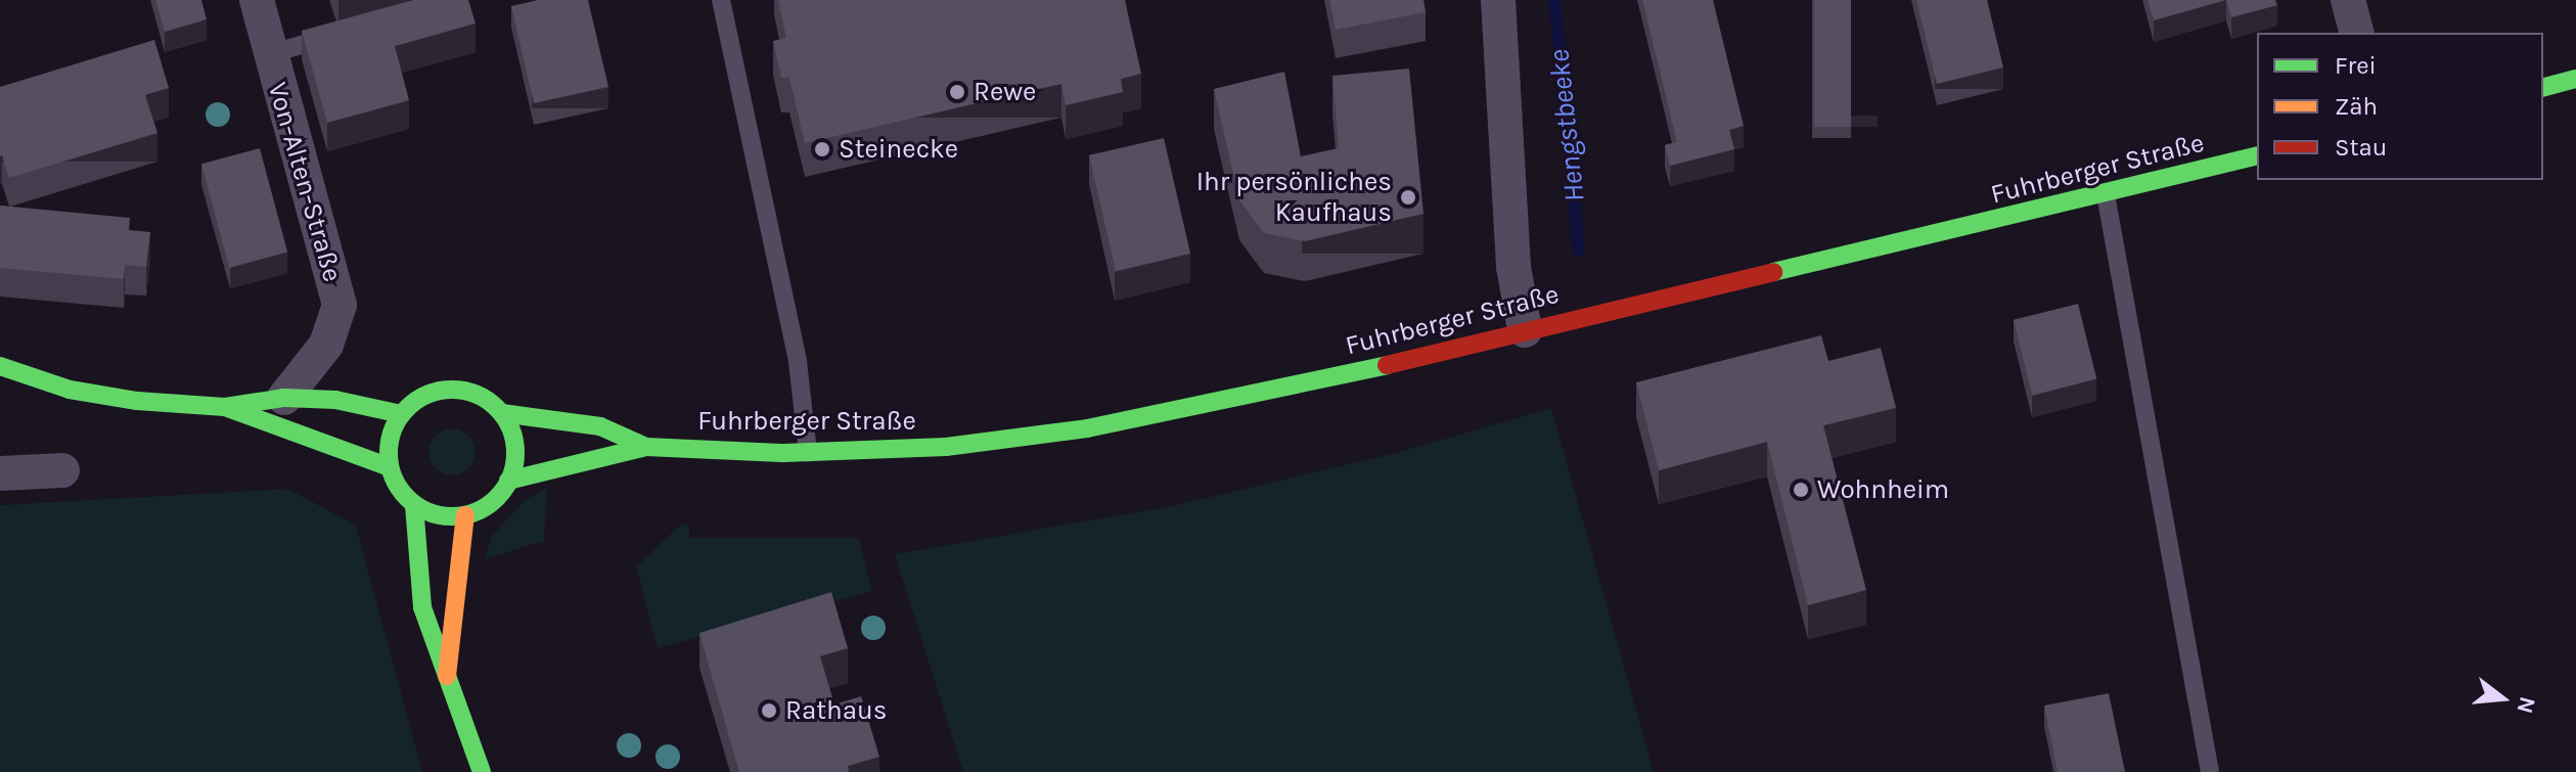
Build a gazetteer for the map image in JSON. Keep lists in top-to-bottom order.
{
  "streets": {
    "main road": ["Fuhrberger Straße"],
    "street": ["Von-Alten-Straße"]
  },
  "water": ["Hengstbeeke"],
  "places": [
    "Rewe",
    "Steinecke",
    "Ihr persönliches Kaufhaus",
    "Wohnheim",
    "Rathaus"
  ],
  "legend": ["Frei", "Zäh", "Stau"],
  "north": "right"
}
